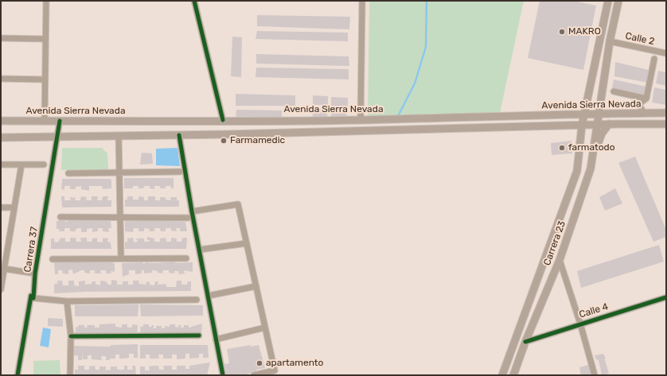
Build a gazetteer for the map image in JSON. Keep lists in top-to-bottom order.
{
  "streets": {
    "main road": ["Avenida Sierra Nevada", "Carrera 23"],
    "street": ["Calle 2", "Carrera 37", "Calle 4"]
  },
  "crossings": [
    ["Calle 2", "Carrera 23"],
    ["Avenida Sierra Nevada", "Carrera 23"],
    ["Avenida Sierra Nevada", "Carrera 37"],
    ["Carrera 23", "Calle 4"]
  ],
  "places": [
    "MAKRO",
    "Farmamedic",
    "farmatodo",
    "apartamento"
  ]
}
